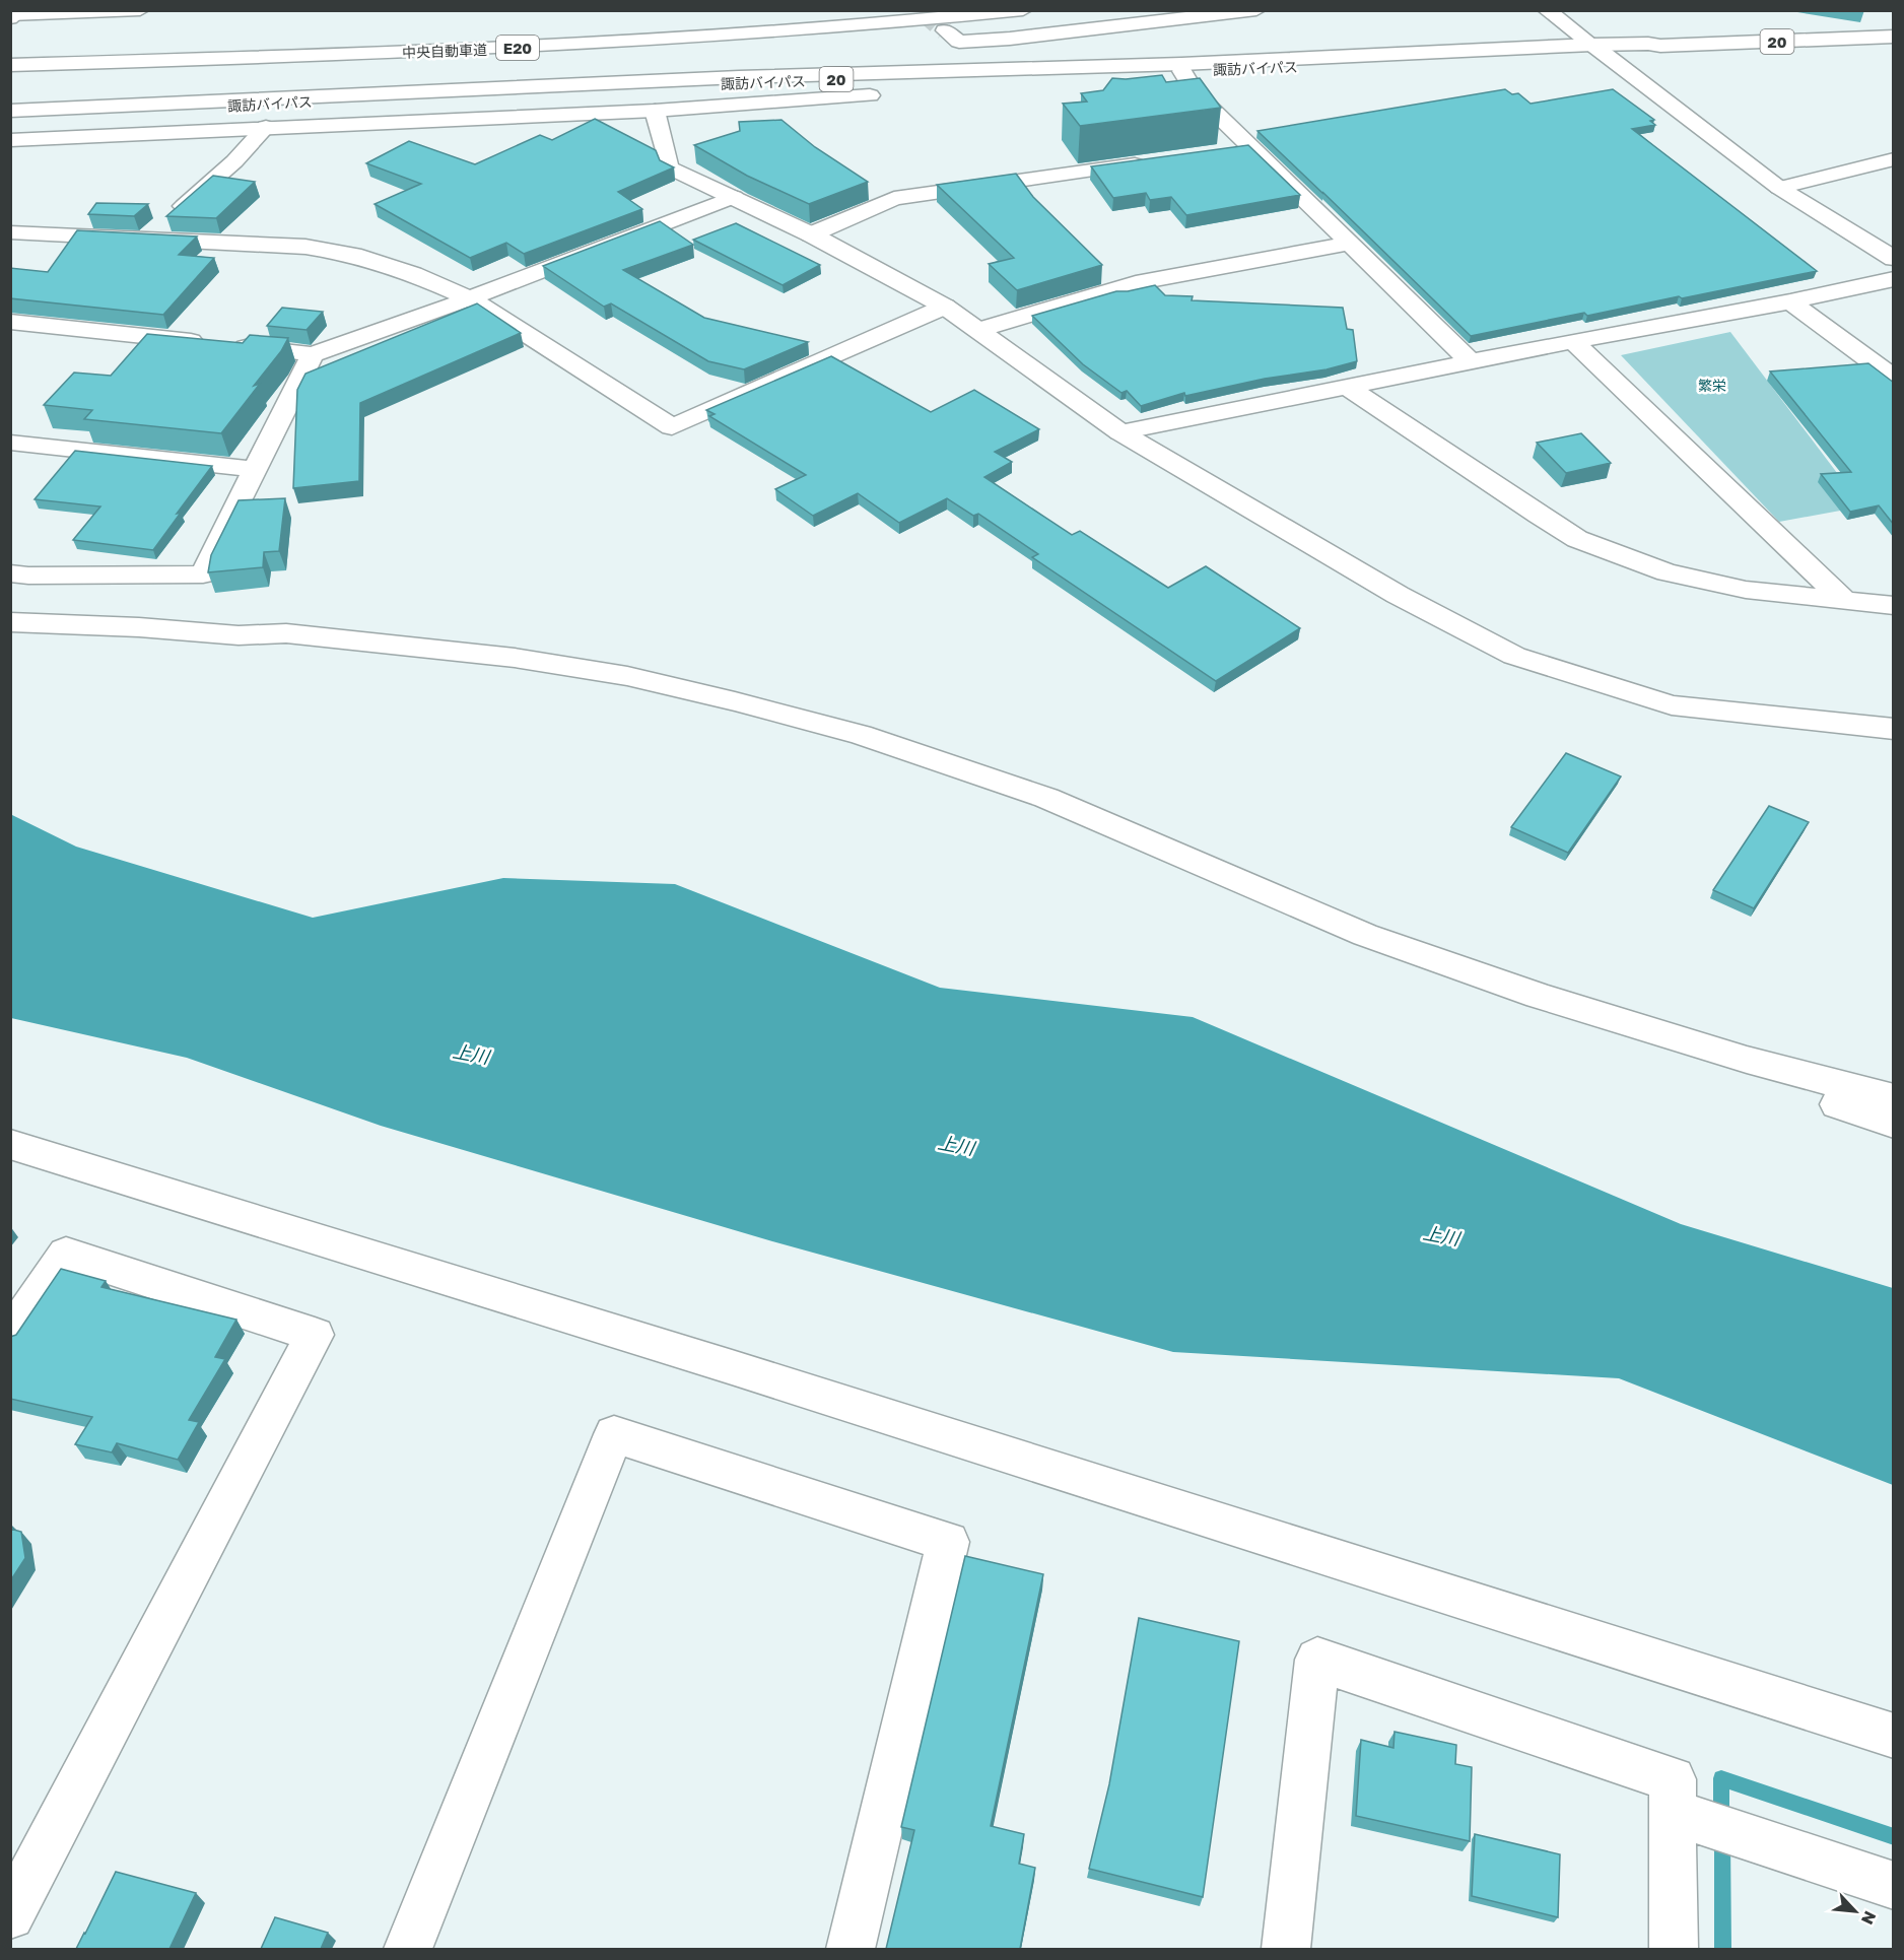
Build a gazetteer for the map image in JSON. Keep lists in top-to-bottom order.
{
  "streets": {
    "main road": [
      "20",
      "E20",
      "中央自動車道",
      "諏訪バイパス"
    ]
  },
  "crossings": [
    ["20", "諏訪バイパス"]
  ],
  "water": ["上川"],
  "parks": ["繁栄"],
  "north": "bottom right"
}
